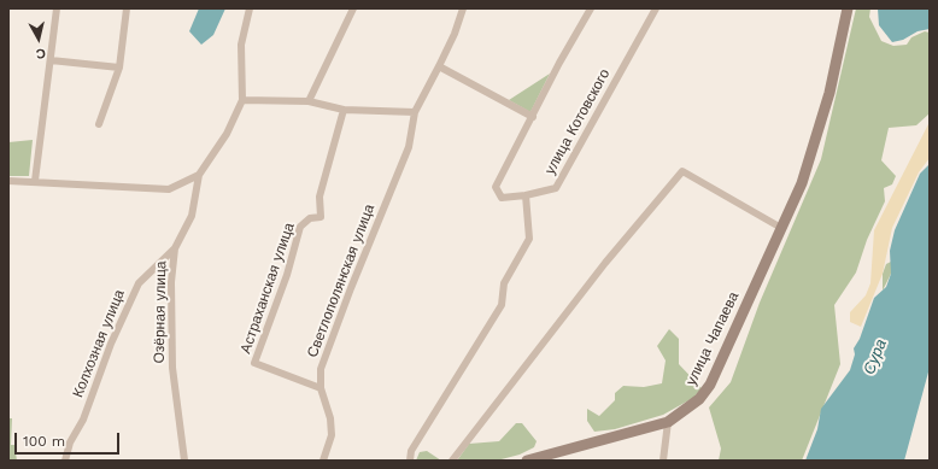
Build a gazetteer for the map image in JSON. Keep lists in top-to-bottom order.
{
  "streets": {
    "main road": ["улица Чапаева"],
    "street": [
      "улица Котовского",
      "Светлополянская улица",
      "Астраханская улица",
      "Озёрная улица",
      "Колхозная улица"
    ]
  },
  "crossings": [
    ["Светлополянская улица", "Астраханская улица"],
    ["Озёрная улица", "Колхозная улица"]
  ],
  "water": ["Сура"],
  "scale_bar": "100 m",
  "north": "bottom"
}
